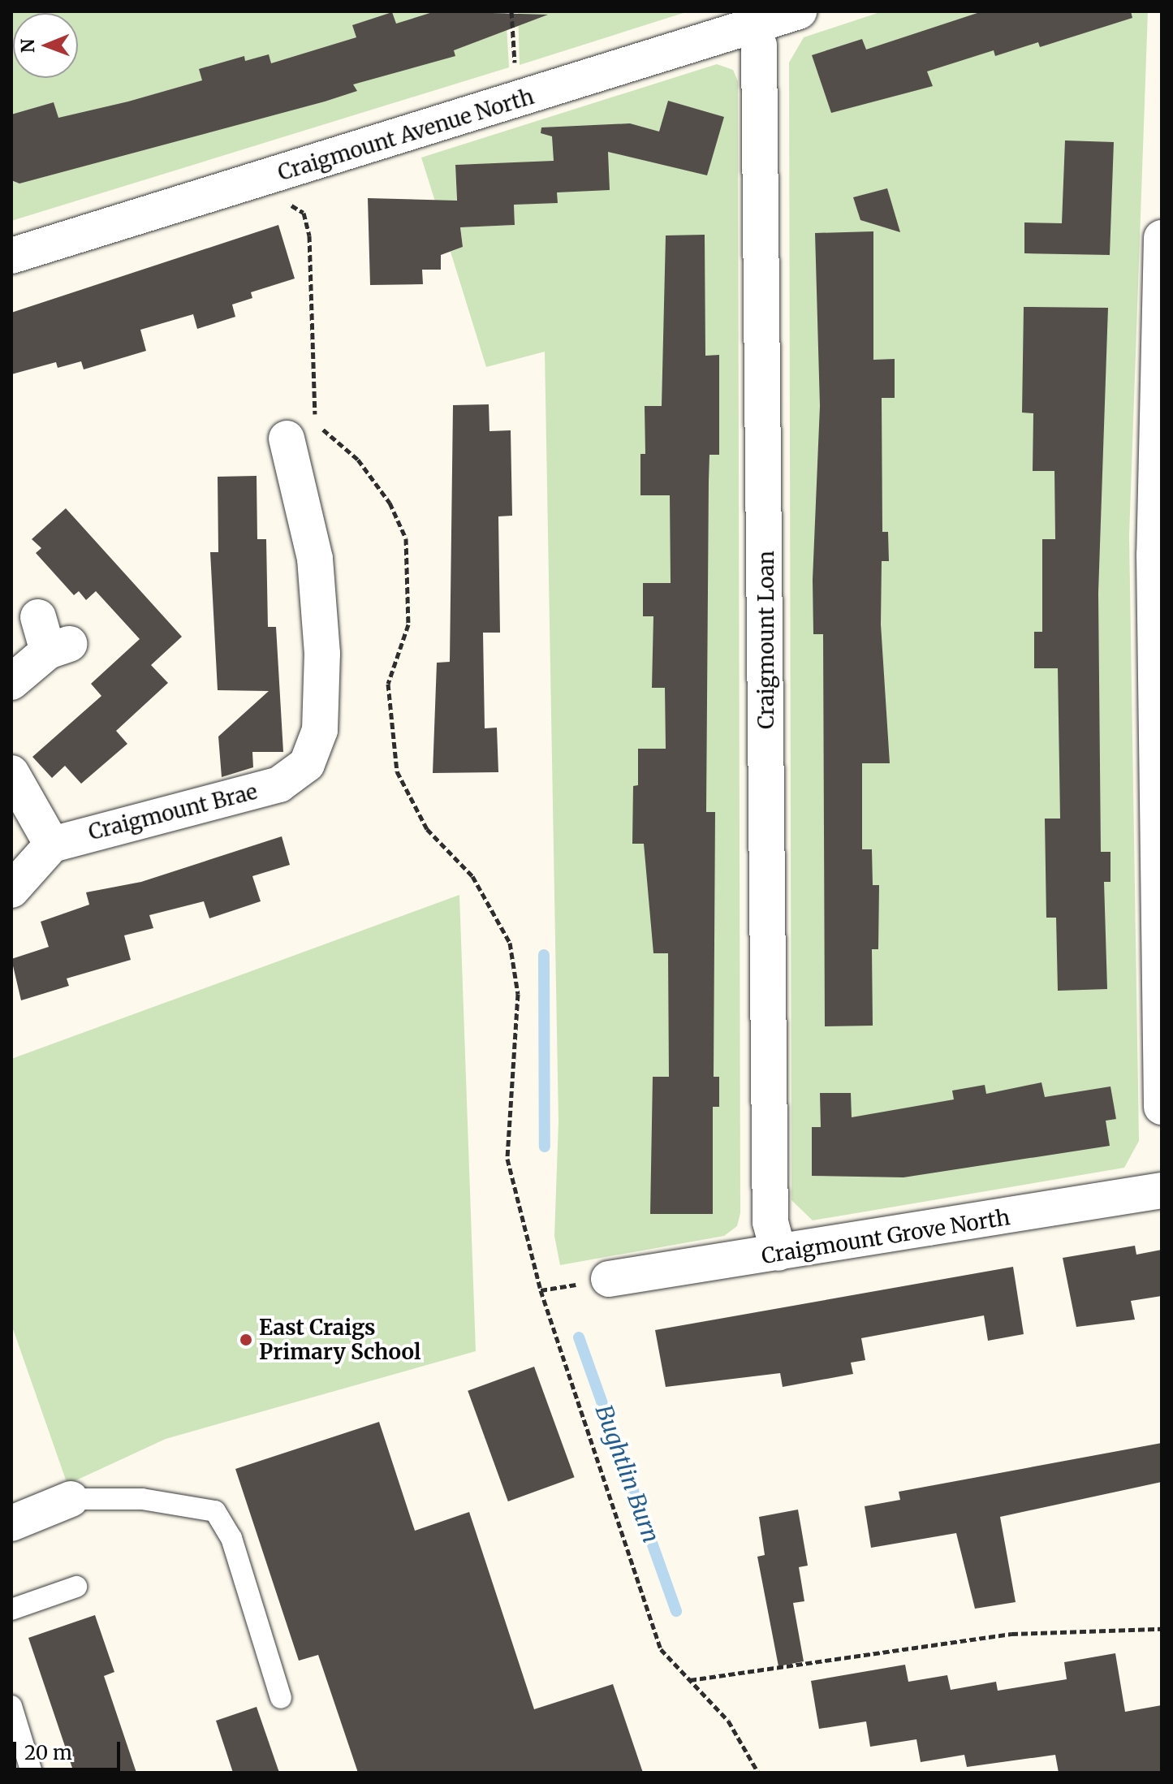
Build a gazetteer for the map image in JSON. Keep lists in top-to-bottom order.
{
  "streets": {
    "street": [
      "Craigmount Avenue North",
      "Craigmount Loan",
      "Craigmount Brae",
      "Craigmount Grove North"
    ]
  },
  "crossings": [
    ["Craigmount Avenue North", "Craigmount Loan"],
    ["Craigmount Loan", "Craigmount Grove North"]
  ],
  "water": ["Bughtlin Burn"],
  "places": ["East Craigs Primary School"],
  "scale_bar": "20 m",
  "north": "left"
}
